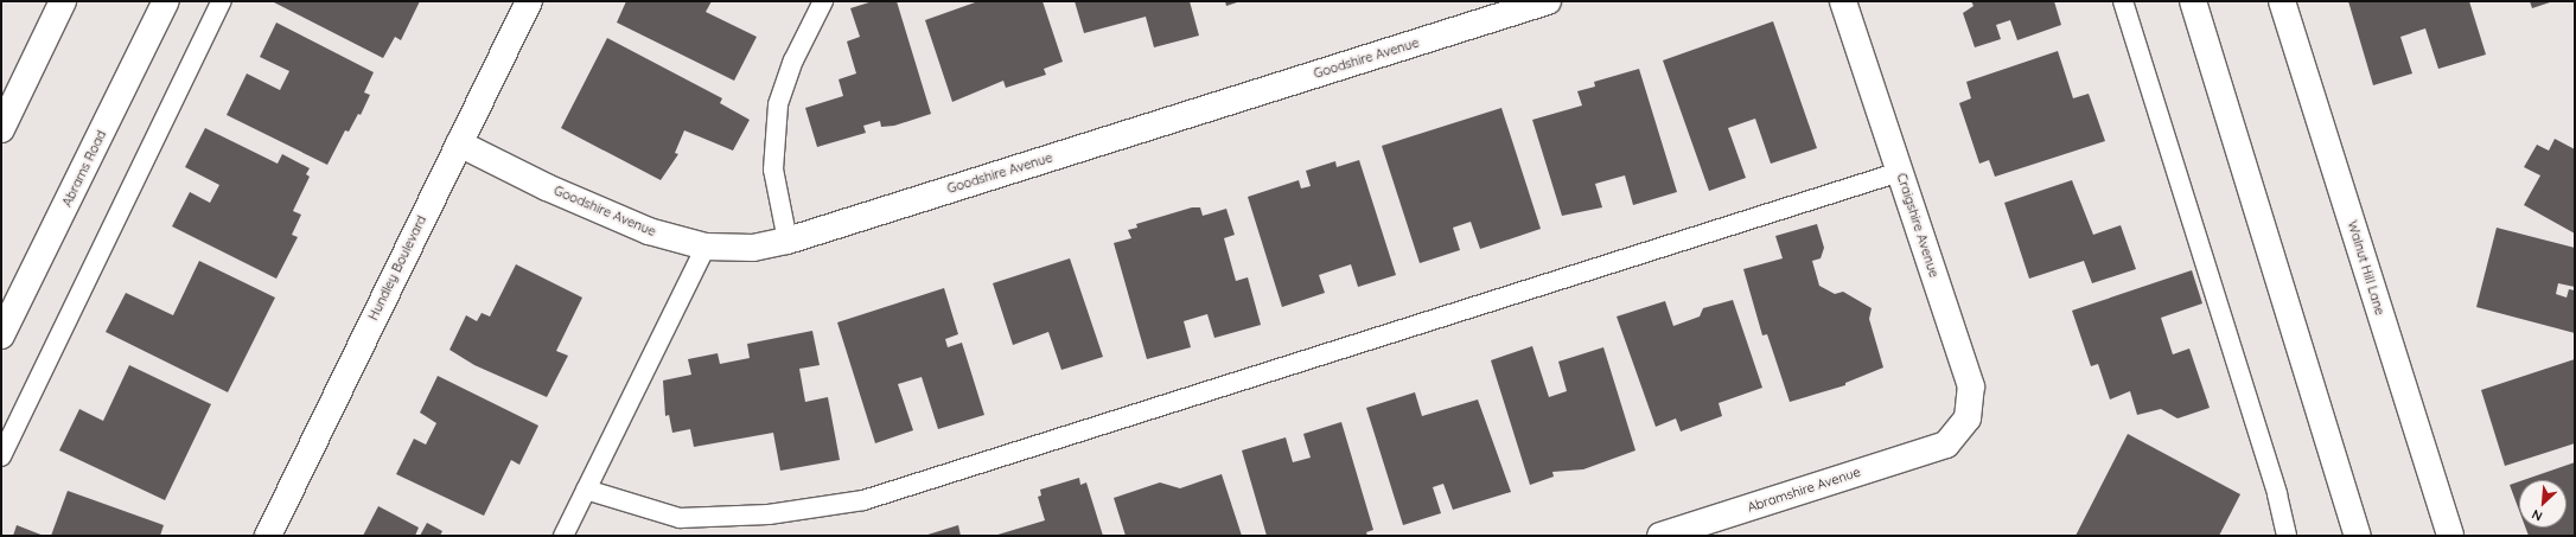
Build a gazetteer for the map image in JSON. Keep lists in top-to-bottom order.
{
  "streets": {
    "street": [
      "Goodshire Avenue",
      "Abrams Road",
      "Craigshire Avenue",
      "Hundley Boulevard",
      "Walnut Hill Lane",
      "Abramshire Avenue"
    ]
  },
  "crossings": [
    ["Goodshire Avenue", "Hundley Boulevard"],
    ["Craigshire Avenue", "Abramshire Avenue"]
  ],
  "north": "bottom left"
}
